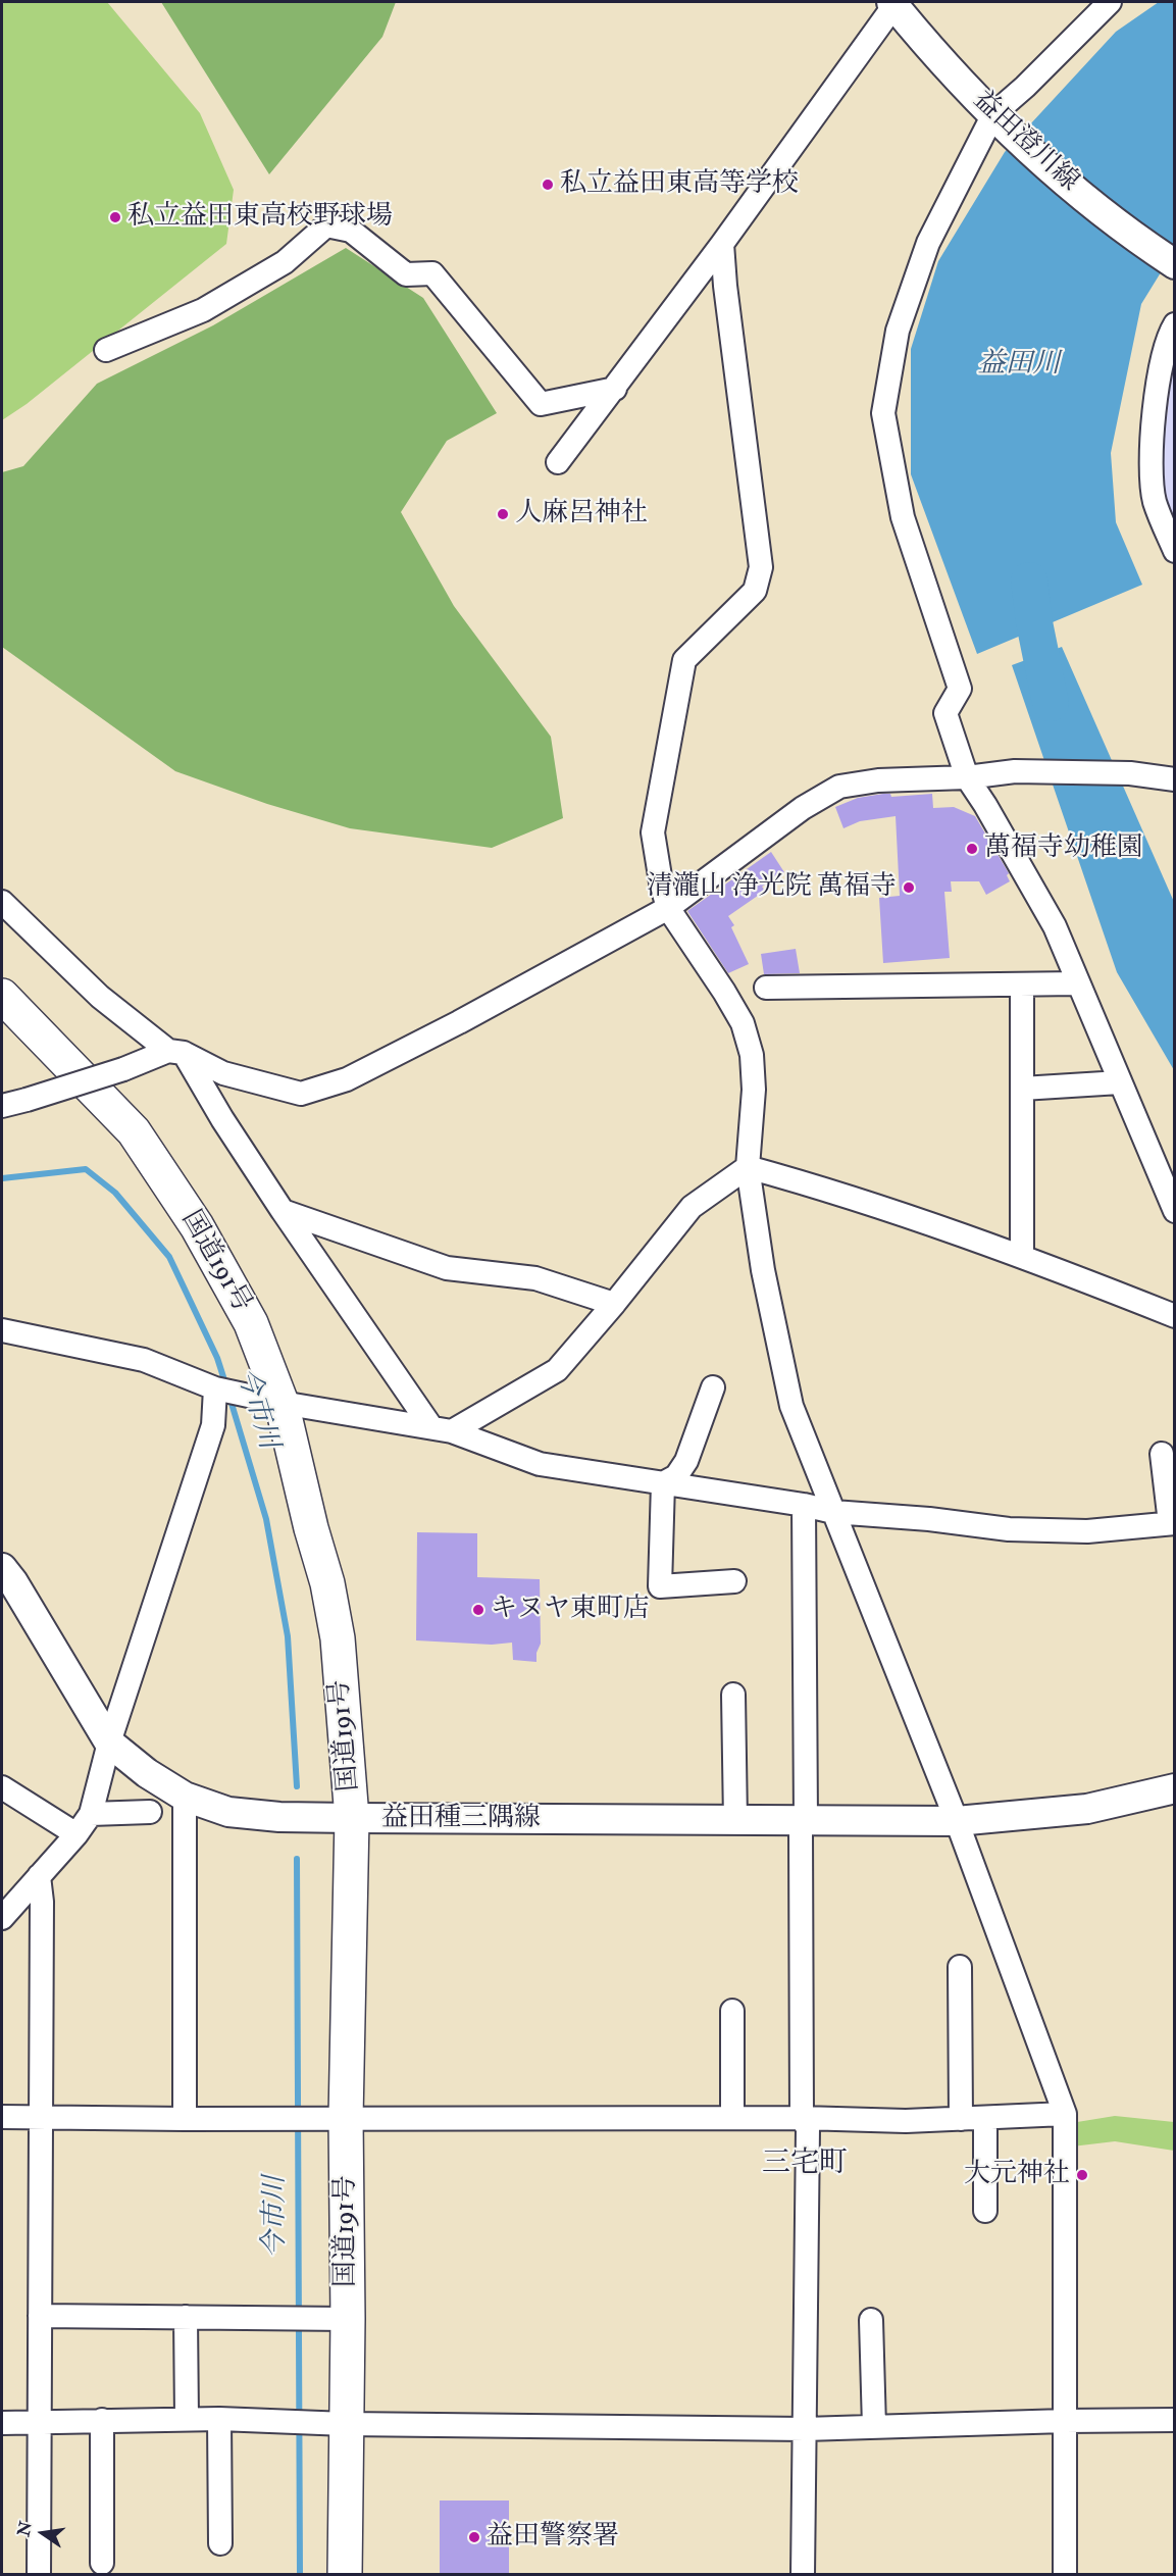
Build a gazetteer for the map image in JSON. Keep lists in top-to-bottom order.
{
  "streets": {
    "highway": ["国道191号"],
    "main road": ["益田澄川線", "益田種三隅線"]
  },
  "crossings": [
    ["国道191号", "益田種三隅線"]
  ],
  "districts": ["三宅町"],
  "water": ["益田川", "今市川"],
  "places": [
    "私立益田東高等学校",
    "私立益田東高校野球場",
    "人麻呂神社",
    "萬福寺幼稚園",
    "清瀧山 浄光院 萬福寺",
    "キヌヤ東町店",
    "大元神社",
    "益田警察署"
  ],
  "north": "left"
}
